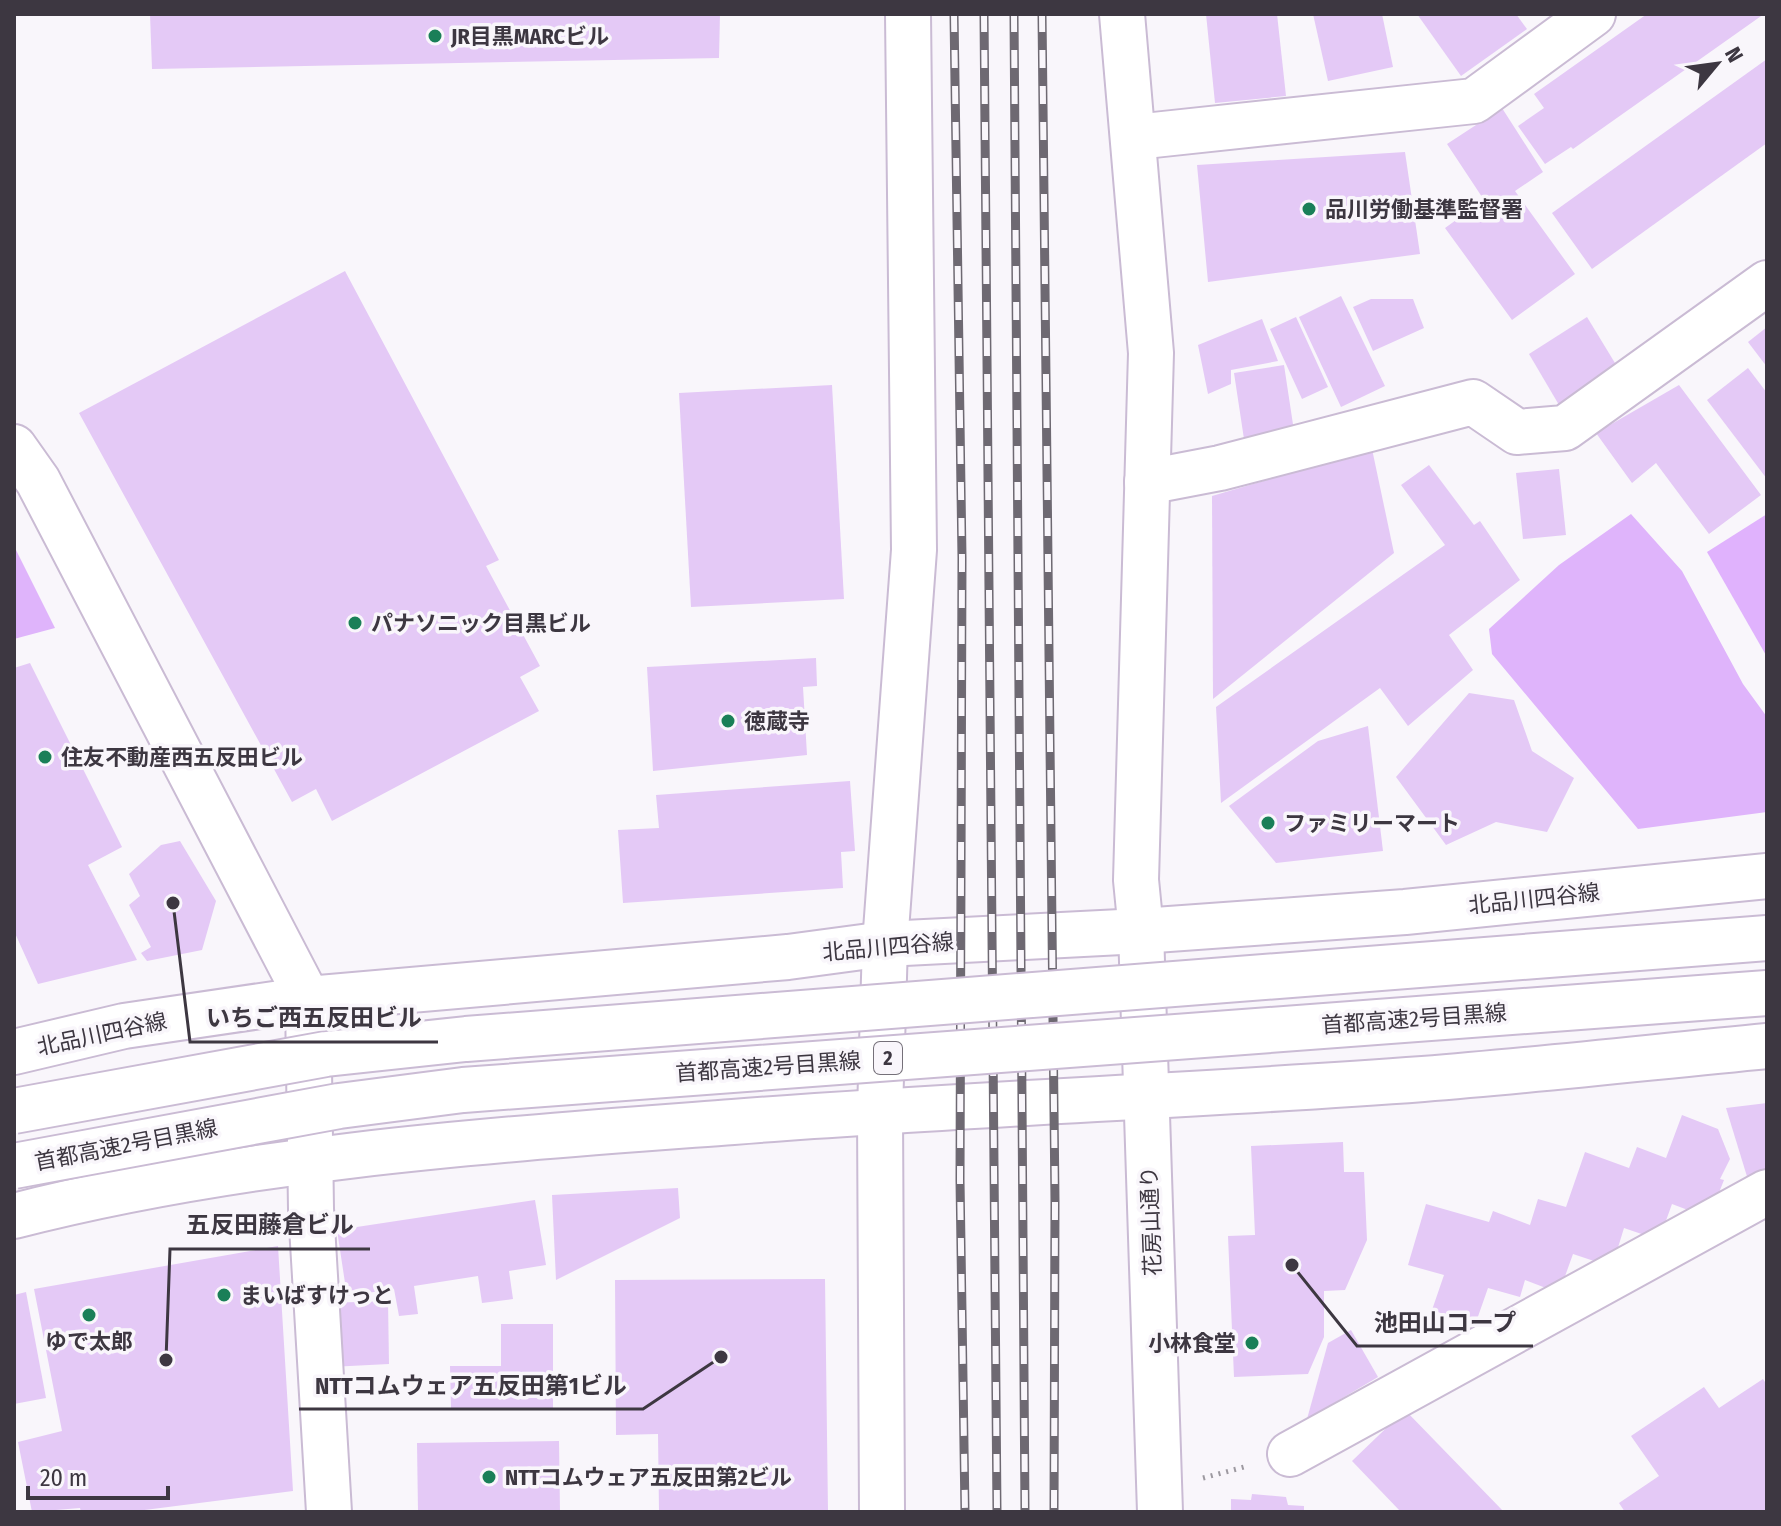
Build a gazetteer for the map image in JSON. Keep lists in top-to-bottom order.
{
  "streets": {
    "main road": [
      "北品川四谷線",
      "首都高速2号目黒線",
      "2",
      "花房山通り"
    ]
  },
  "crossings": [
    ["北品川四谷線", "花房山通り"]
  ],
  "places": [
    "JR目黒MARCビル",
    "品川労働基準監督署",
    "パナソニック目黒ビル",
    "徳蔵寺",
    "住友不動産西五反田ビル",
    "ファミリーマート",
    "いちご西五反田ビル",
    "池田山コープ",
    "まいばすけっと",
    "ゆで太郎",
    "小林食堂",
    "NTTコムウェア五反田第1ビル",
    "五反田藤倉ビル",
    "NTTコムウェア五反田第2ビル"
  ],
  "scale_bar": "20 m",
  "north": "top right"
}
